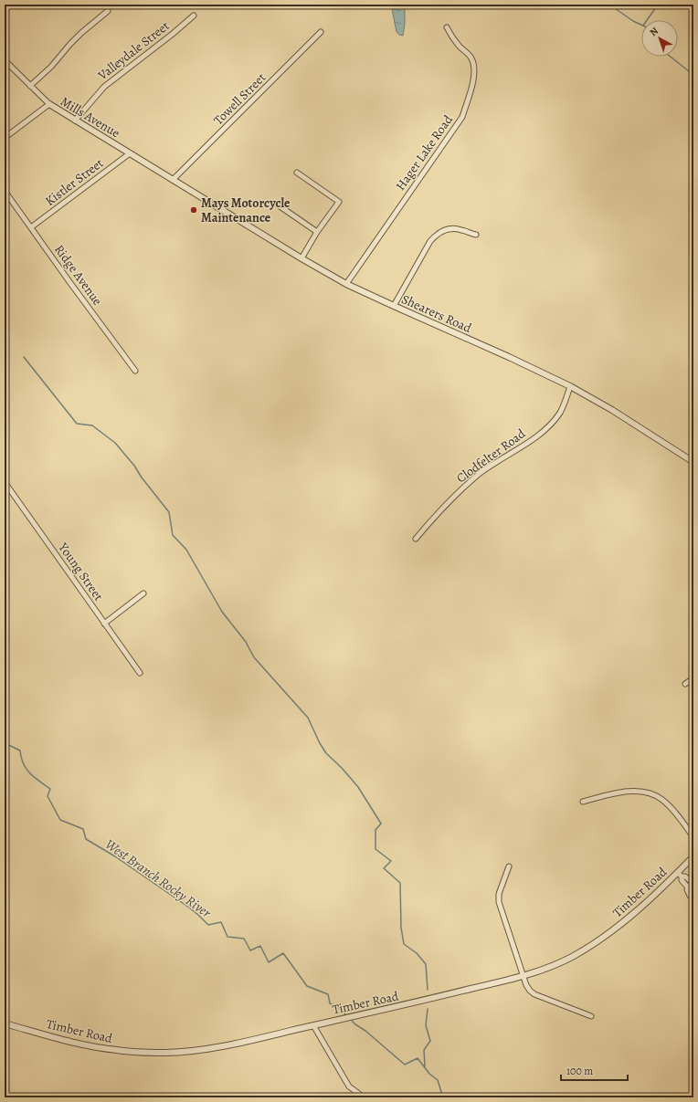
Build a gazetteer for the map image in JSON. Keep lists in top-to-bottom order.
{
  "streets": {
    "street": [
      "Valleydale Street",
      "Towell Street",
      "Mills Avenue",
      "Hager Lake Road",
      "Kistler Street",
      "Ridge Avenue",
      "Shearers Road",
      "Clodfelter Road",
      "Young Street",
      "Timber Road"
    ]
  },
  "crossings": [
    ["Valleydale Street", "Mills Avenue"],
    ["Towell Street", "Mills Avenue"],
    ["Towell Street", "Shearers Road"],
    ["Mills Avenue", "Kistler Street"],
    ["Mills Avenue", "Shearers Road"],
    ["Hager Lake Road", "Shearers Road"],
    ["Kistler Street", "Ridge Avenue"],
    ["Shearers Road", "Clodfelter Road"]
  ],
  "water": ["West Branch Rocky River"],
  "places": ["Mays Motorcycle Maintenance"],
  "scale_bar": "100 m",
  "north": "top left"
}
